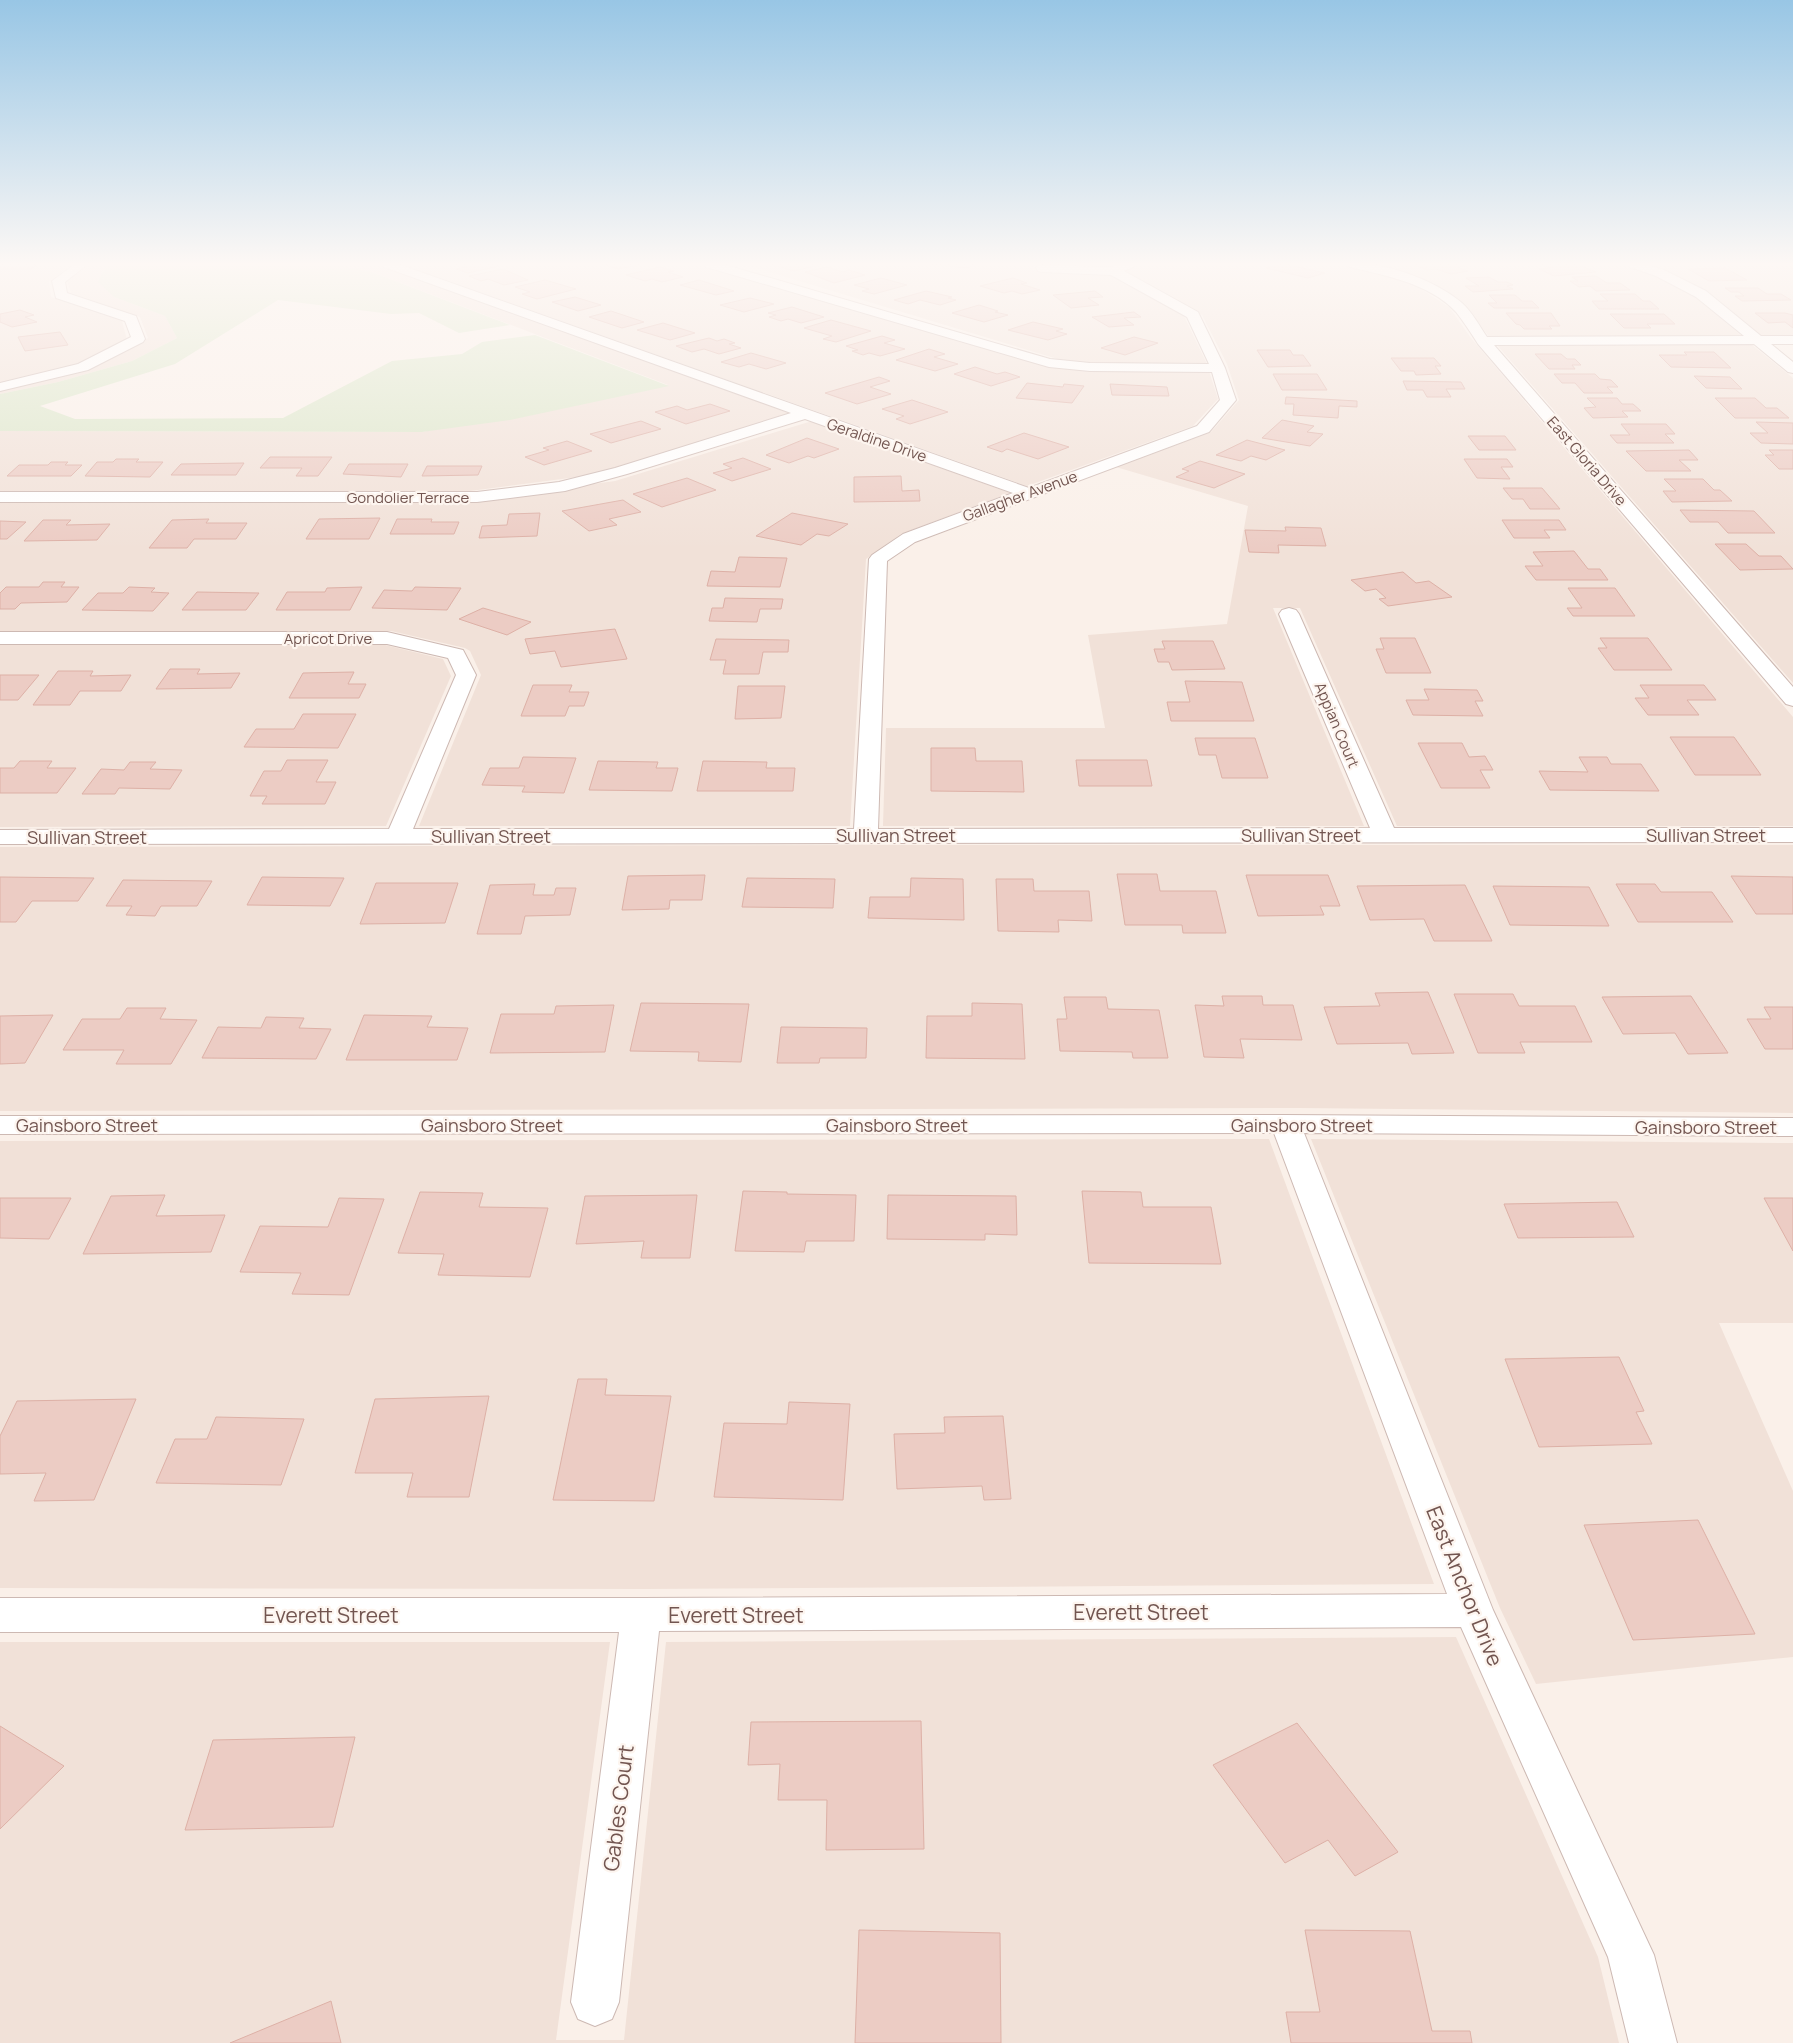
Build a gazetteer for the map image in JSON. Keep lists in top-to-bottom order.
{
  "streets": {
    "street": [
      "Geraldine Drive",
      "East Gloria Drive",
      "Gallagher Avenue",
      "Gondolier Terrace",
      "Apricot Drive",
      "Appian Court",
      "Sullivan Street",
      "Gainsboro Street",
      "East Anchor Drive",
      "Everett Street",
      "Gables Court"
    ]
  },
  "crossings": [
    ["Geraldine Drive", "Gallagher Avenue"],
    ["Geraldine Drive", "Gondolier Terrace"],
    ["Gallagher Avenue", "Sullivan Street"],
    ["Apricot Drive", "Sullivan Street"],
    ["Appian Court", "Sullivan Street"],
    ["Gainsboro Street", "East Anchor Drive"],
    ["East Anchor Drive", "Everett Street"],
    ["Everett Street", "Gables Court"]
  ]
}
